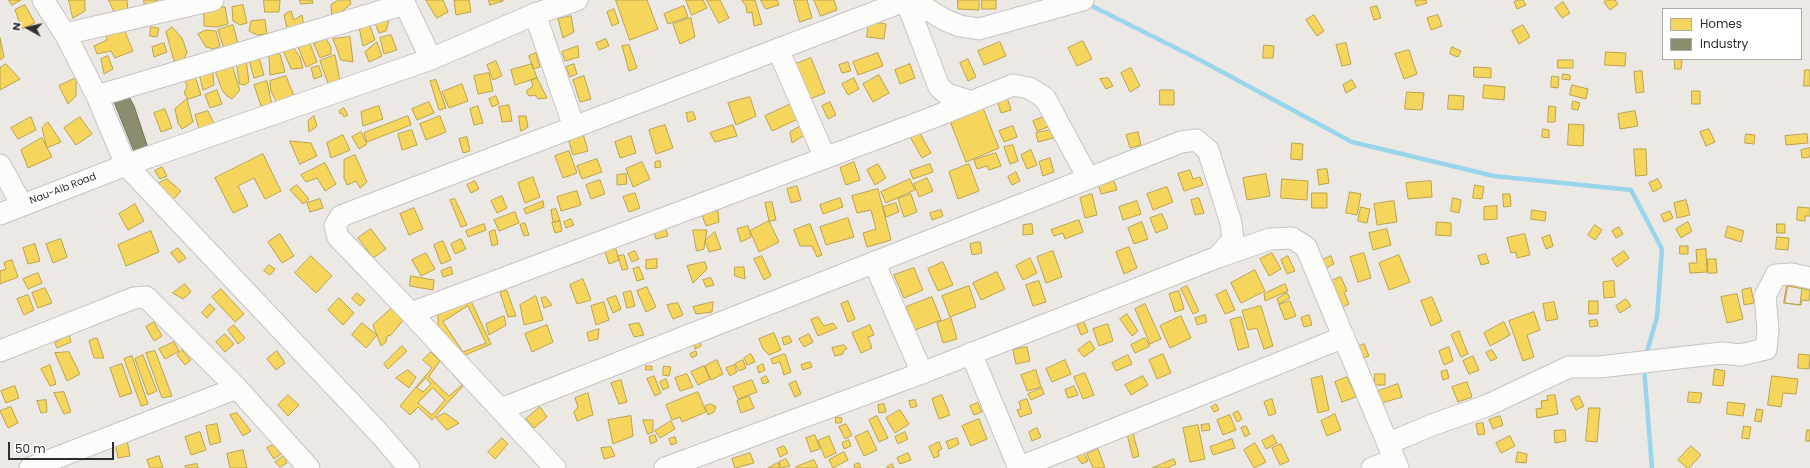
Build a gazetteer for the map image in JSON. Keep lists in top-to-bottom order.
{
  "streets": {
    "street": ["Nau-Aib Road"]
  },
  "legend": ["Homes", "Industry"],
  "scale_bar": "50 m",
  "north": "left"
}
